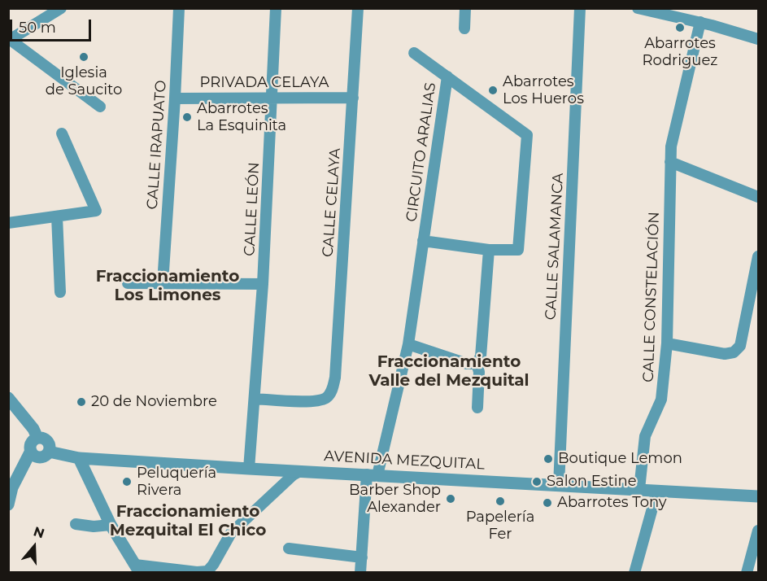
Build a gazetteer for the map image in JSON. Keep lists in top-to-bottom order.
{
  "streets": {
    "street": [
      "PRIVADA CELAYA",
      "CALLE IRAPUATO",
      "CIRCUITO ARALIAS",
      "CALLE CELAYA",
      "CALLE LEÓN",
      "CALLE SALAMANCA",
      "CALLE CONSTELACIÓN",
      "AVENIDA MEZQUITAL"
    ]
  },
  "crossings": [
    ["PRIVADA CELAYA", "CALLE IRAPUATO"],
    ["PRIVADA CELAYA", "CALLE CELAYA"],
    ["PRIVADA CELAYA", "CALLE LEÓN"],
    ["CIRCUITO ARALIAS", "AVENIDA MEZQUITAL"],
    ["CALLE CELAYA", "CALLE LEÓN"],
    ["CALLE LEÓN", "AVENIDA MEZQUITAL"],
    ["CALLE SALAMANCA", "AVENIDA MEZQUITAL"],
    ["CALLE CONSTELACIÓN", "AVENIDA MEZQUITAL"]
  ],
  "districts": ["Fraccionamiento Los Limones", "Fraccionamiento Valle del Mezquital", "Fraccionamiento Mezquital El Chico"],
  "places": [
    "Abarrotes Rodriguez",
    "Iglesia de Saucito",
    "Abarrotes Los Hueros",
    "Abarrotes La Esquinita",
    "20 de Noviembre",
    "Boutique Lemon",
    "Peluquería Rivera",
    "Salon Estine",
    "Barber Shop Alexander",
    "Papelería Fer",
    "Abarrotes Tony"
  ],
  "scale_bar": "50 m",
  "north": "top"
}
